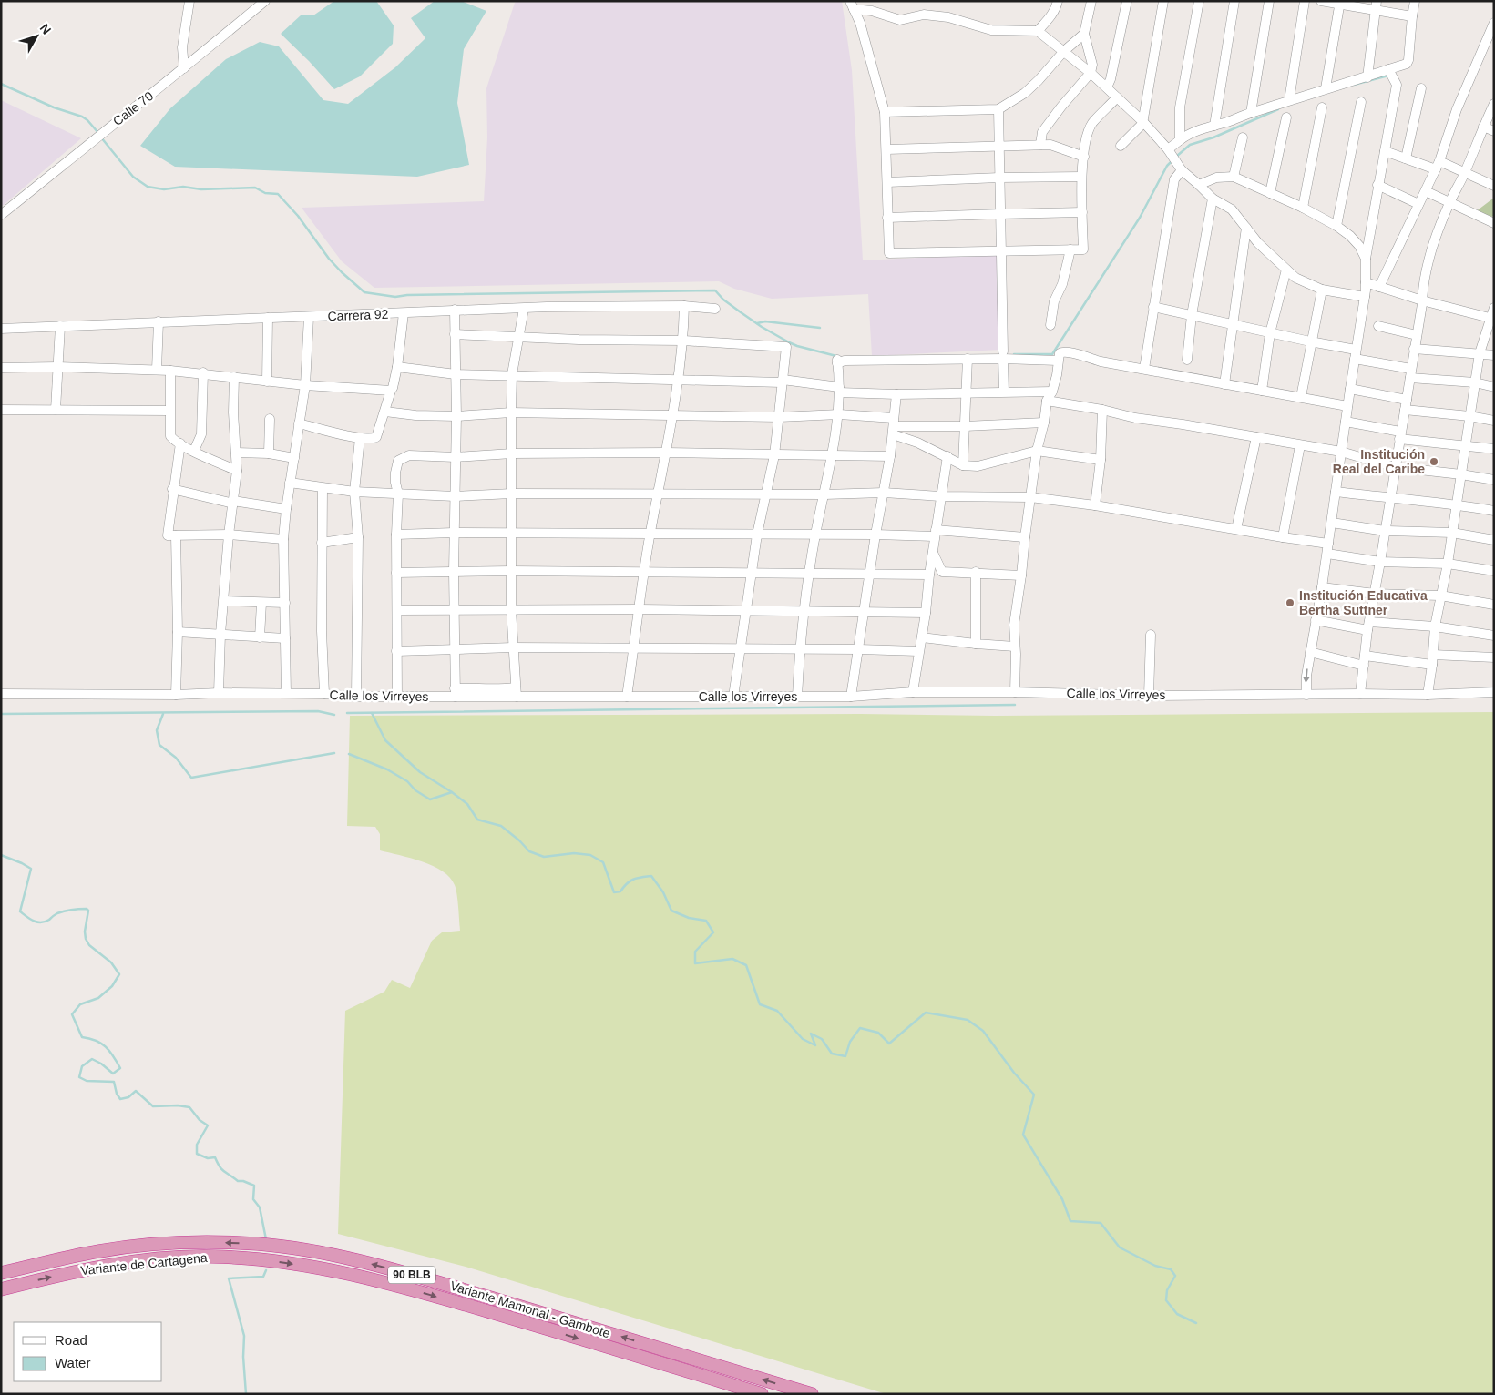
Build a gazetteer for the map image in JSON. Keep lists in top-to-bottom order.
{
  "streets": {
    "highway": ["Variante de Cartagena", "90 BLB", "Variante Mamonal - Gambote"],
    "street": ["Calle 70", "Carrera 92", "Calle los Virreyes"]
  },
  "one_way": ["Variante de Cartagena", "Variante Mamonal - Gambote"],
  "places": ["Institución Real del Caribe", "Institución Educativa Bertha Suttner"],
  "legend": ["Road", "Water"],
  "north": "top right"
}
